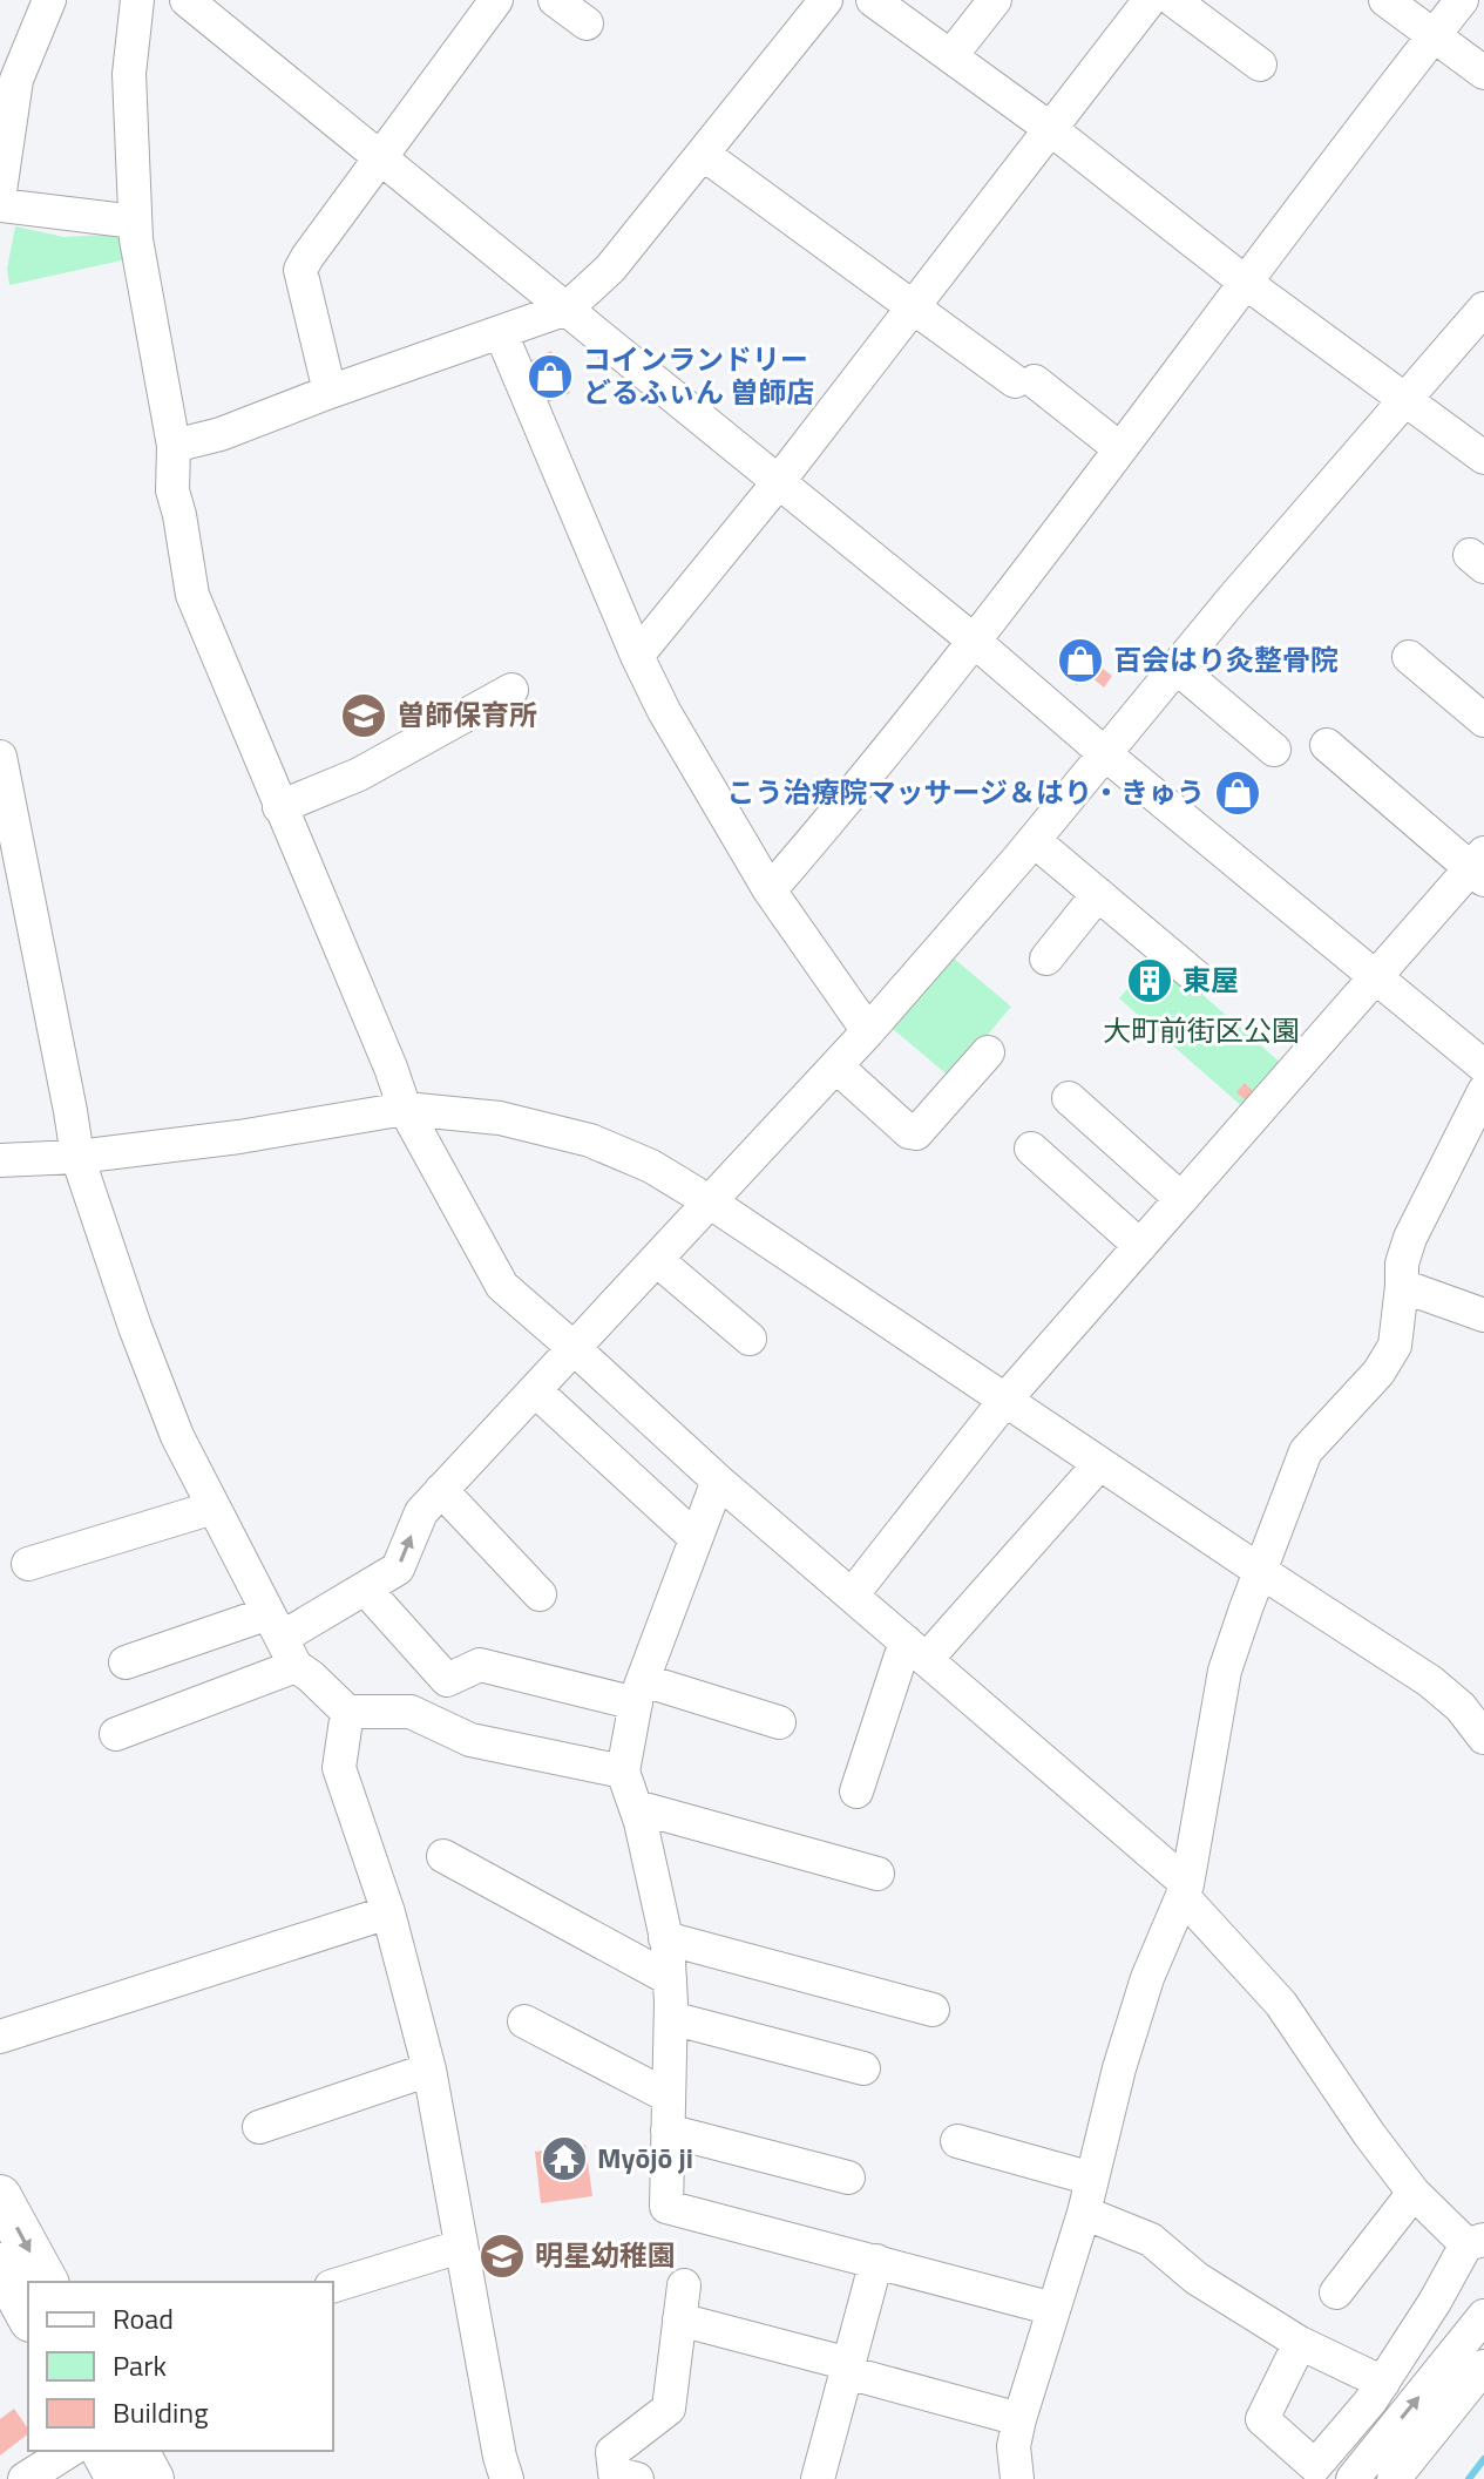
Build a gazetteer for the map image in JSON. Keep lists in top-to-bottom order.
{
  "parks": ["大町前街区公園"],
  "places": {
    "shop": ["コインランドリー どるふぃん 曽師店", "百会はり灸整骨院", "こう治療院マッサージ＆はり・きゅう"],
    "school or university": ["曽師保育所", "明星幼稚園"],
    "building": ["東屋"],
    "temple": ["Myōjō ji"]
  },
  "legend": ["Road", "Park", "Building"]
}
